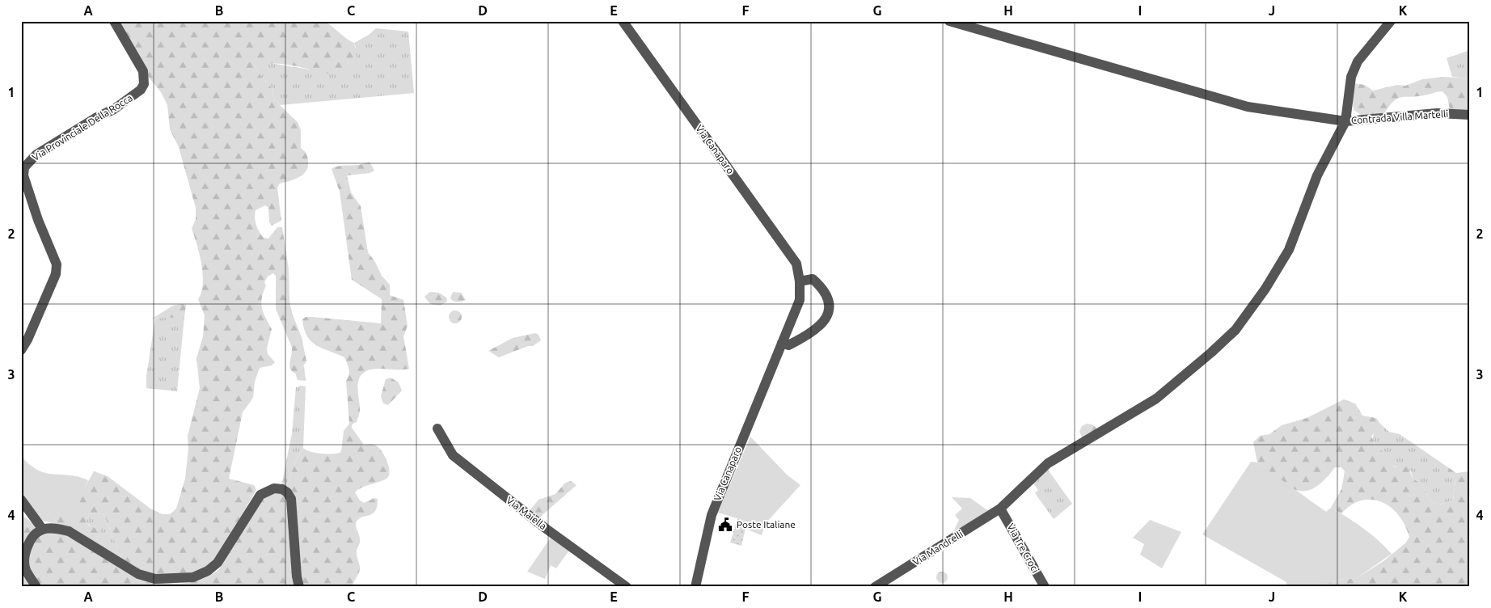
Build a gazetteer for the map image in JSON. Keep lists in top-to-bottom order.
{
  "streets": {
    "street": [
      "Contrada Villa Martelli",
      "Via Provinciale Della Rocca",
      "Via Canaparo",
      "Via Maiella",
      "Via Mandrelli",
      "Via Tre Croci"
    ]
  },
  "crossings": [
    ["Contrada Villa Martelli", "Via Mandrelli"],
    ["Via Mandrelli", "Via Tre Croci"]
  ],
  "places": {
    "public building": ["Poste Italiane"]
  },
  "grid": {
    "columns": [
      "A",
      "B",
      "C",
      "D",
      "E",
      "F",
      "G",
      "H",
      "I",
      "J",
      "K"
    ],
    "rows": [
      "1",
      "2",
      "3",
      "4"
    ]
  }
}
